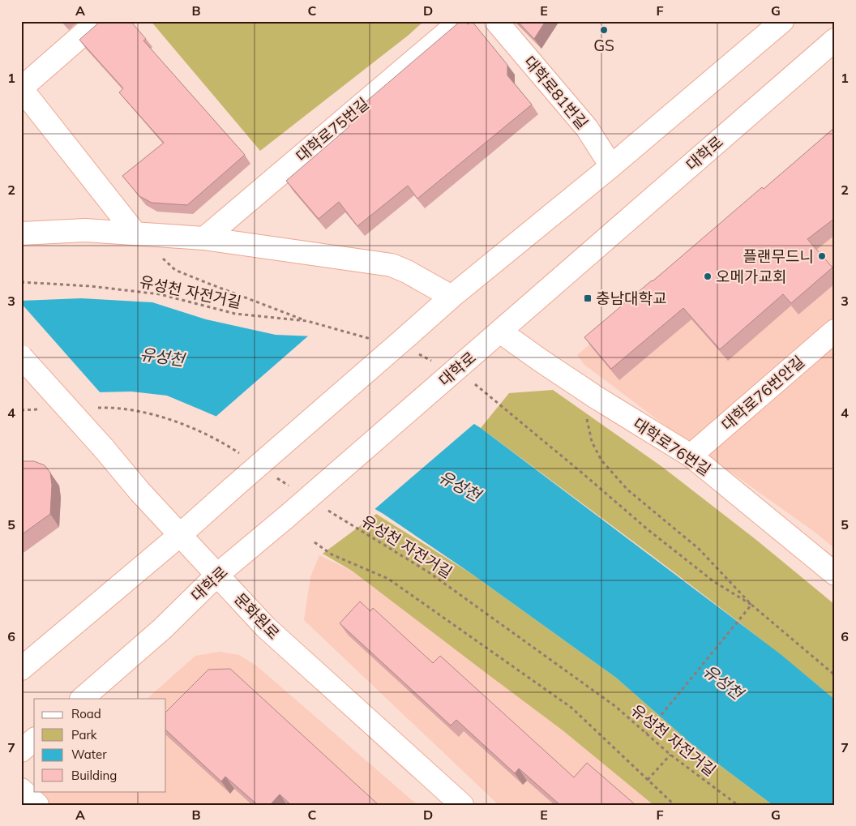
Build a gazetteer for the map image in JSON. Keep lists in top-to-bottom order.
{
  "streets": {
    "street": [
      "대학로81번길",
      "대학로75번길",
      "대학로",
      "대학로76번안길",
      "대학로76번길",
      "문화원로"
    ],
    "path": ["유성천 자전거길"]
  },
  "crossings": [
    ["대학로", "대학로76번길"],
    ["대학로", "문화원로"],
    ["대학로76번안길", "대학로76번길"]
  ],
  "water": ["유성천"],
  "places": {
    "other": ["GS", "플랜무드니", "오메가교회"],
    "transit": ["충남대학교"]
  },
  "legend": [
    "Road",
    "Park",
    "Water",
    "Building"
  ],
  "grid": {
    "columns": [
      "A",
      "B",
      "C",
      "D",
      "E",
      "F",
      "G"
    ],
    "rows": [
      "1",
      "2",
      "3",
      "4",
      "5",
      "6",
      "7"
    ]
  }
}
